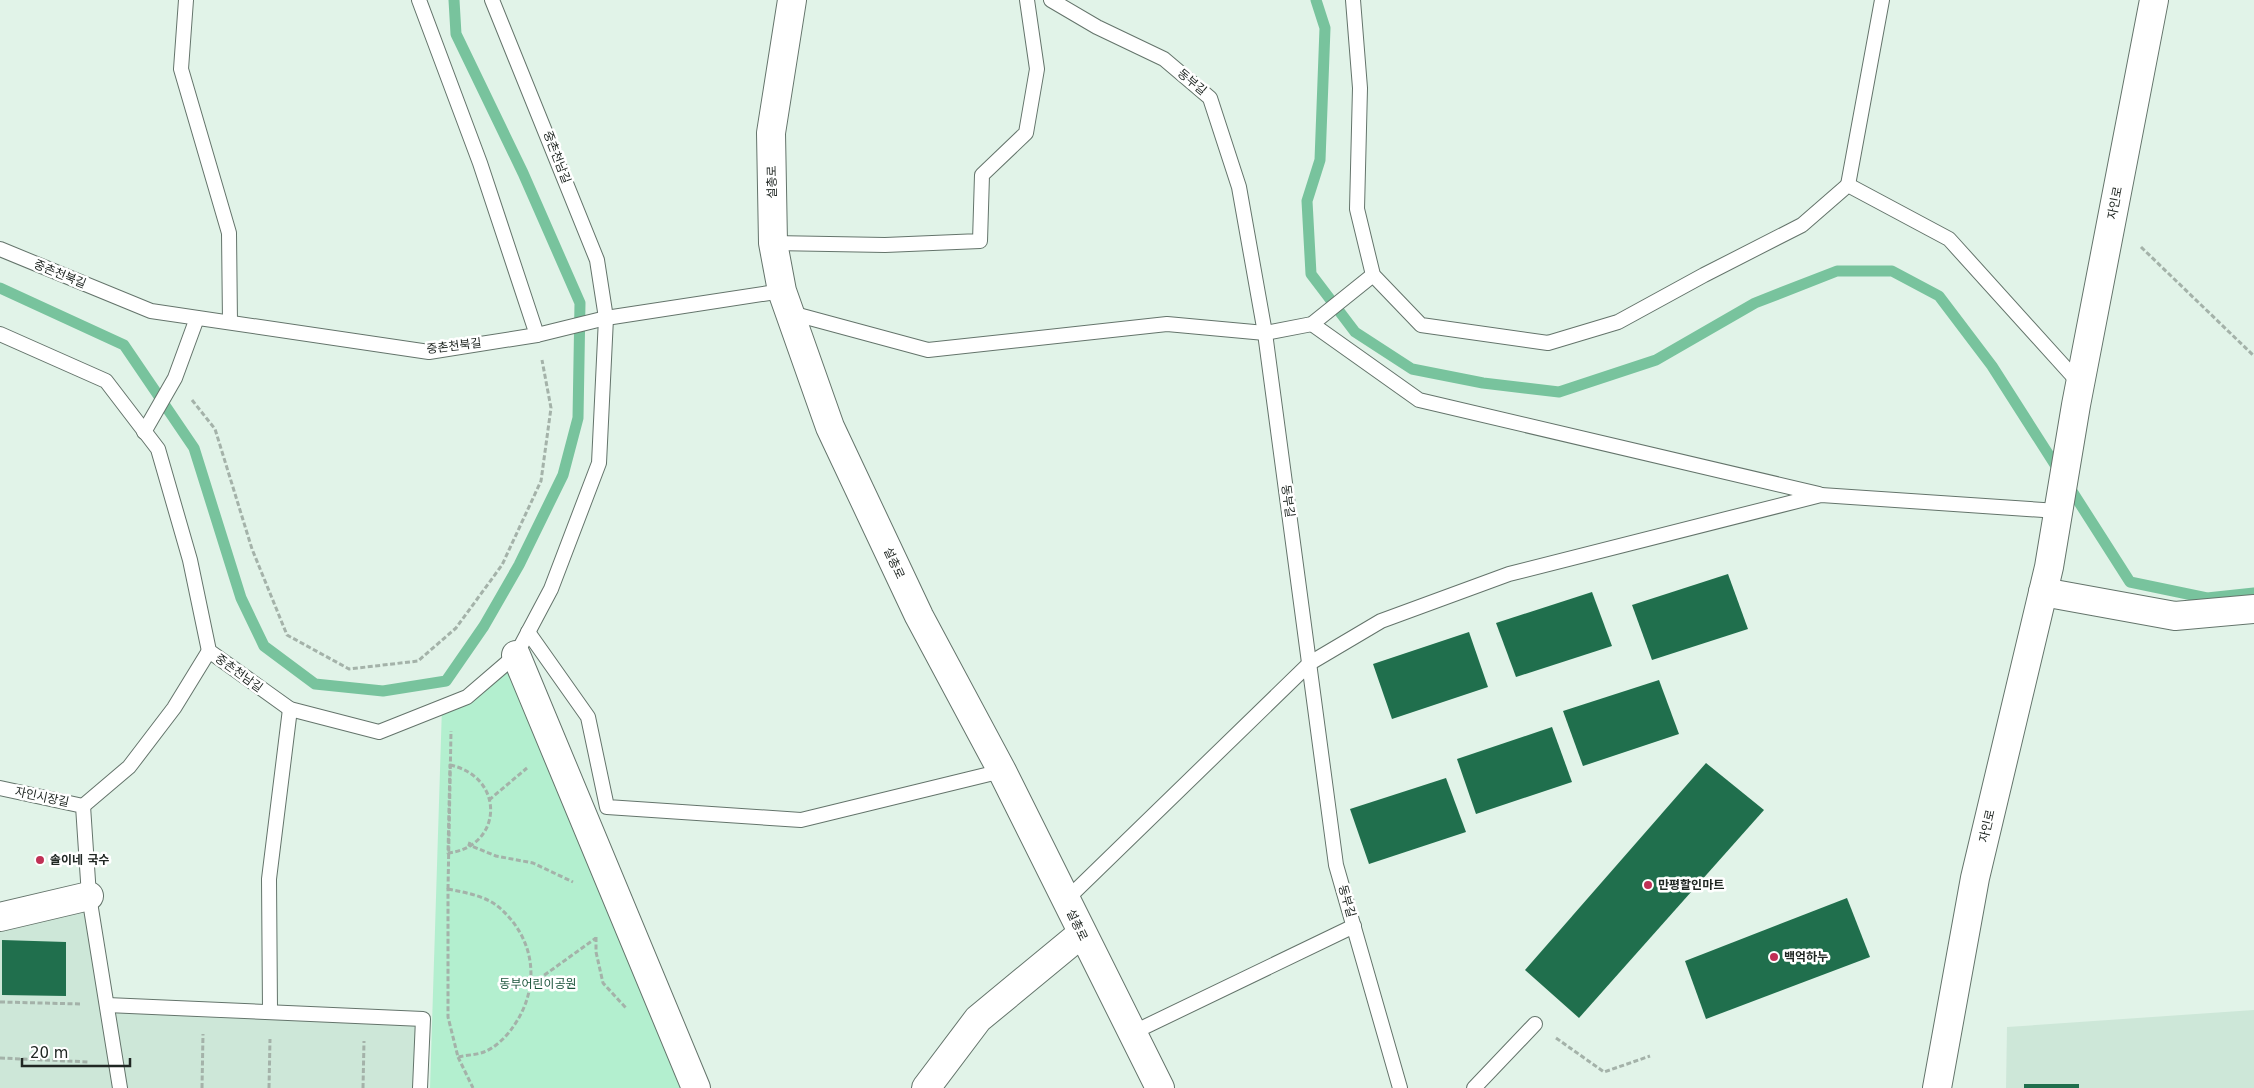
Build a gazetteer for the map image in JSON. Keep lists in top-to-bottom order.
{
  "streets": {
    "street": ["설총로", "자인로"],
    "lane": [
      "동부길",
      "중촌천남길",
      "중촌천북길",
      "자인시장길"
    ]
  },
  "crossings": [
    ["중촌천남길", "중촌천북길"],
    ["설총로", "중촌천북길"]
  ],
  "parks": ["동부어린이공원"],
  "places": ["솔이네 국수", "만평할인마트", "백억하누"],
  "scale_bar": "20 m"
}
